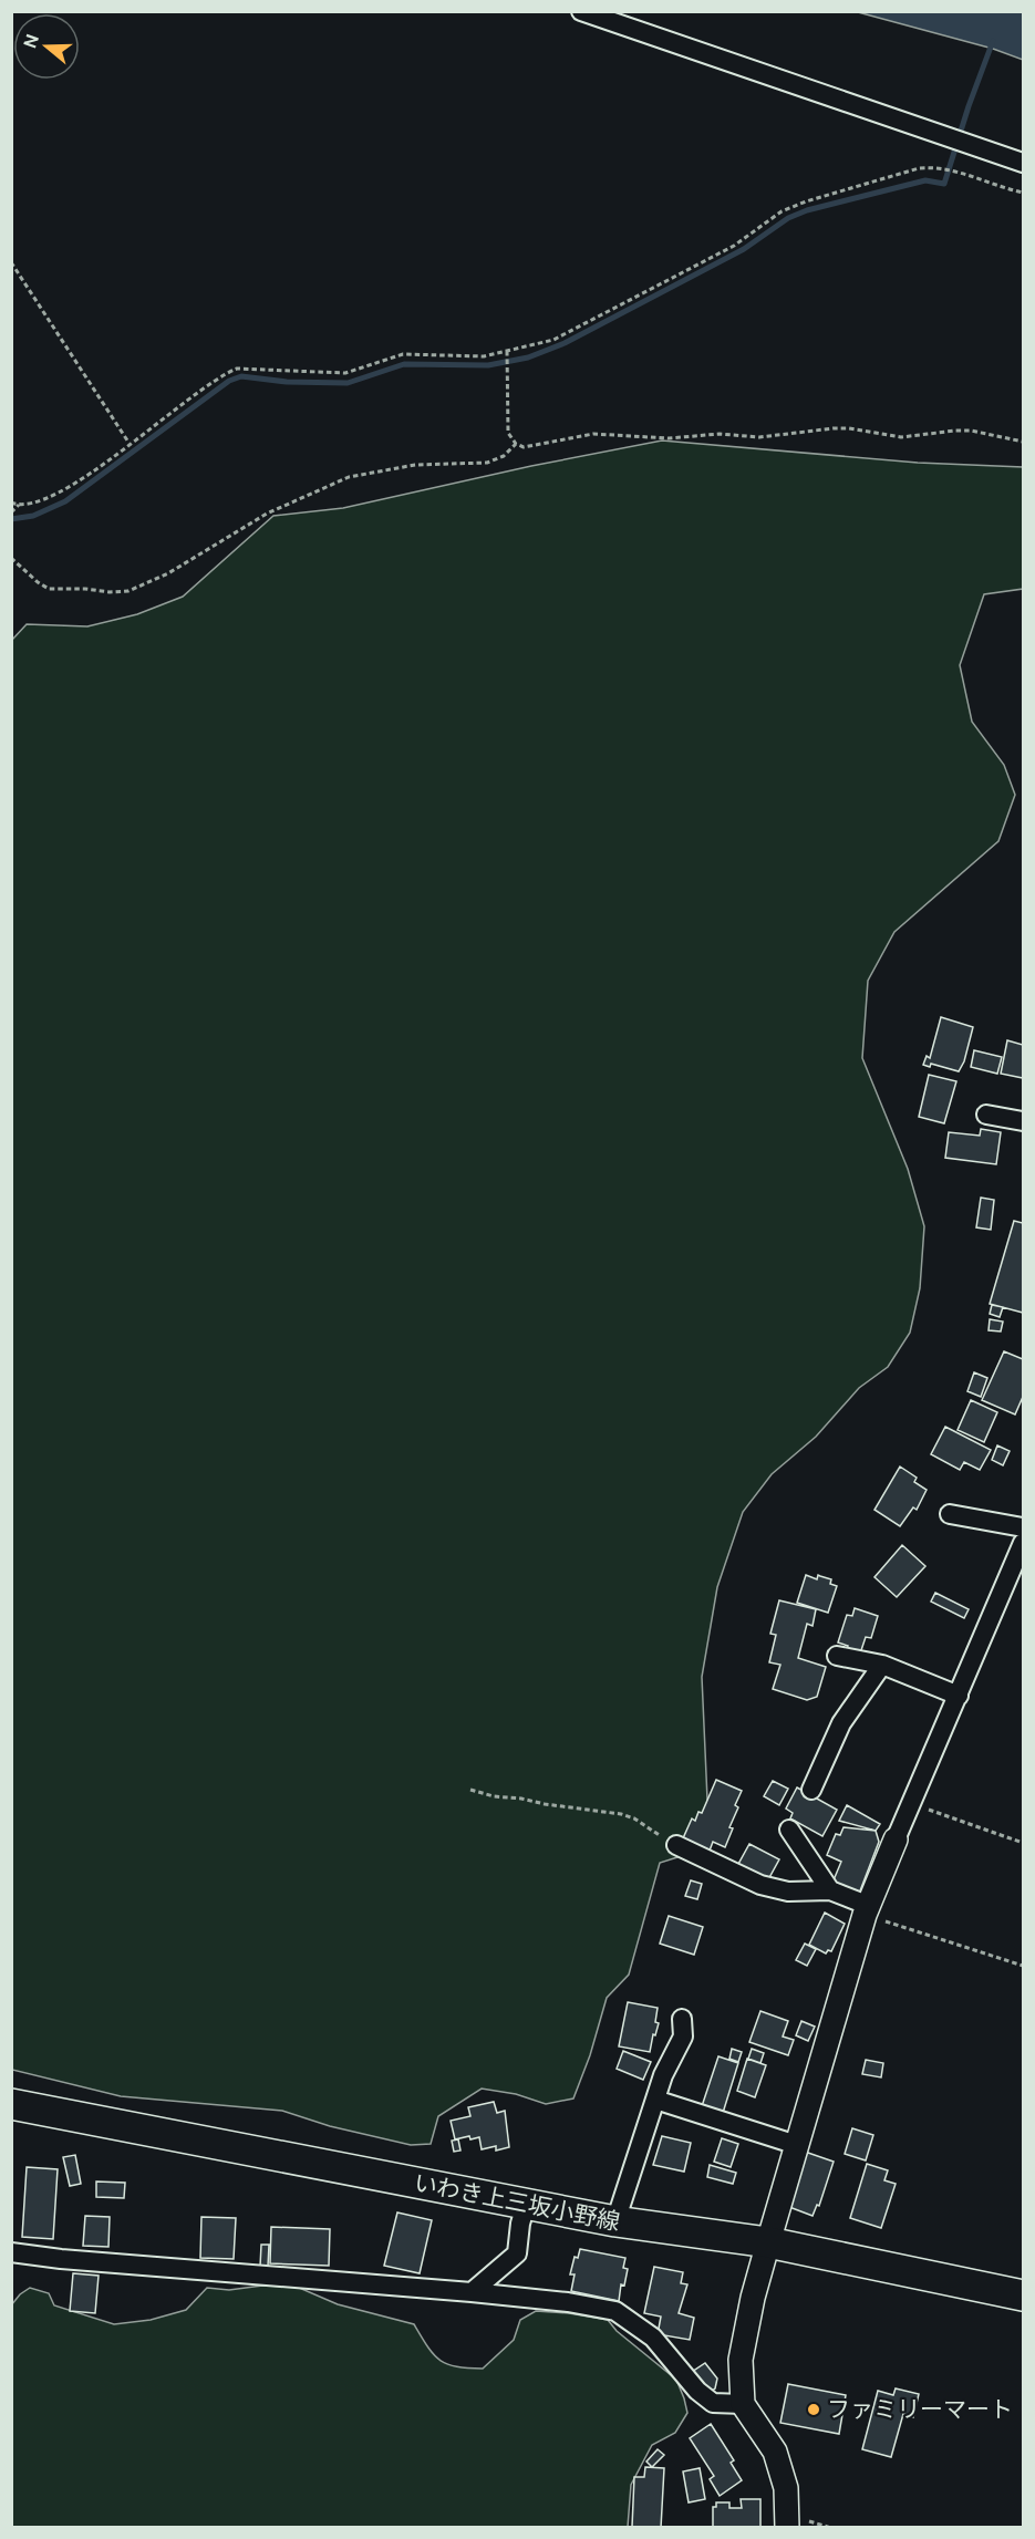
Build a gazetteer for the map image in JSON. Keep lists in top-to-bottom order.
{
  "streets": {
    "main road": ["いわき上三坂小野線"]
  },
  "places": ["ファミリーマート"],
  "north": "left"
}
